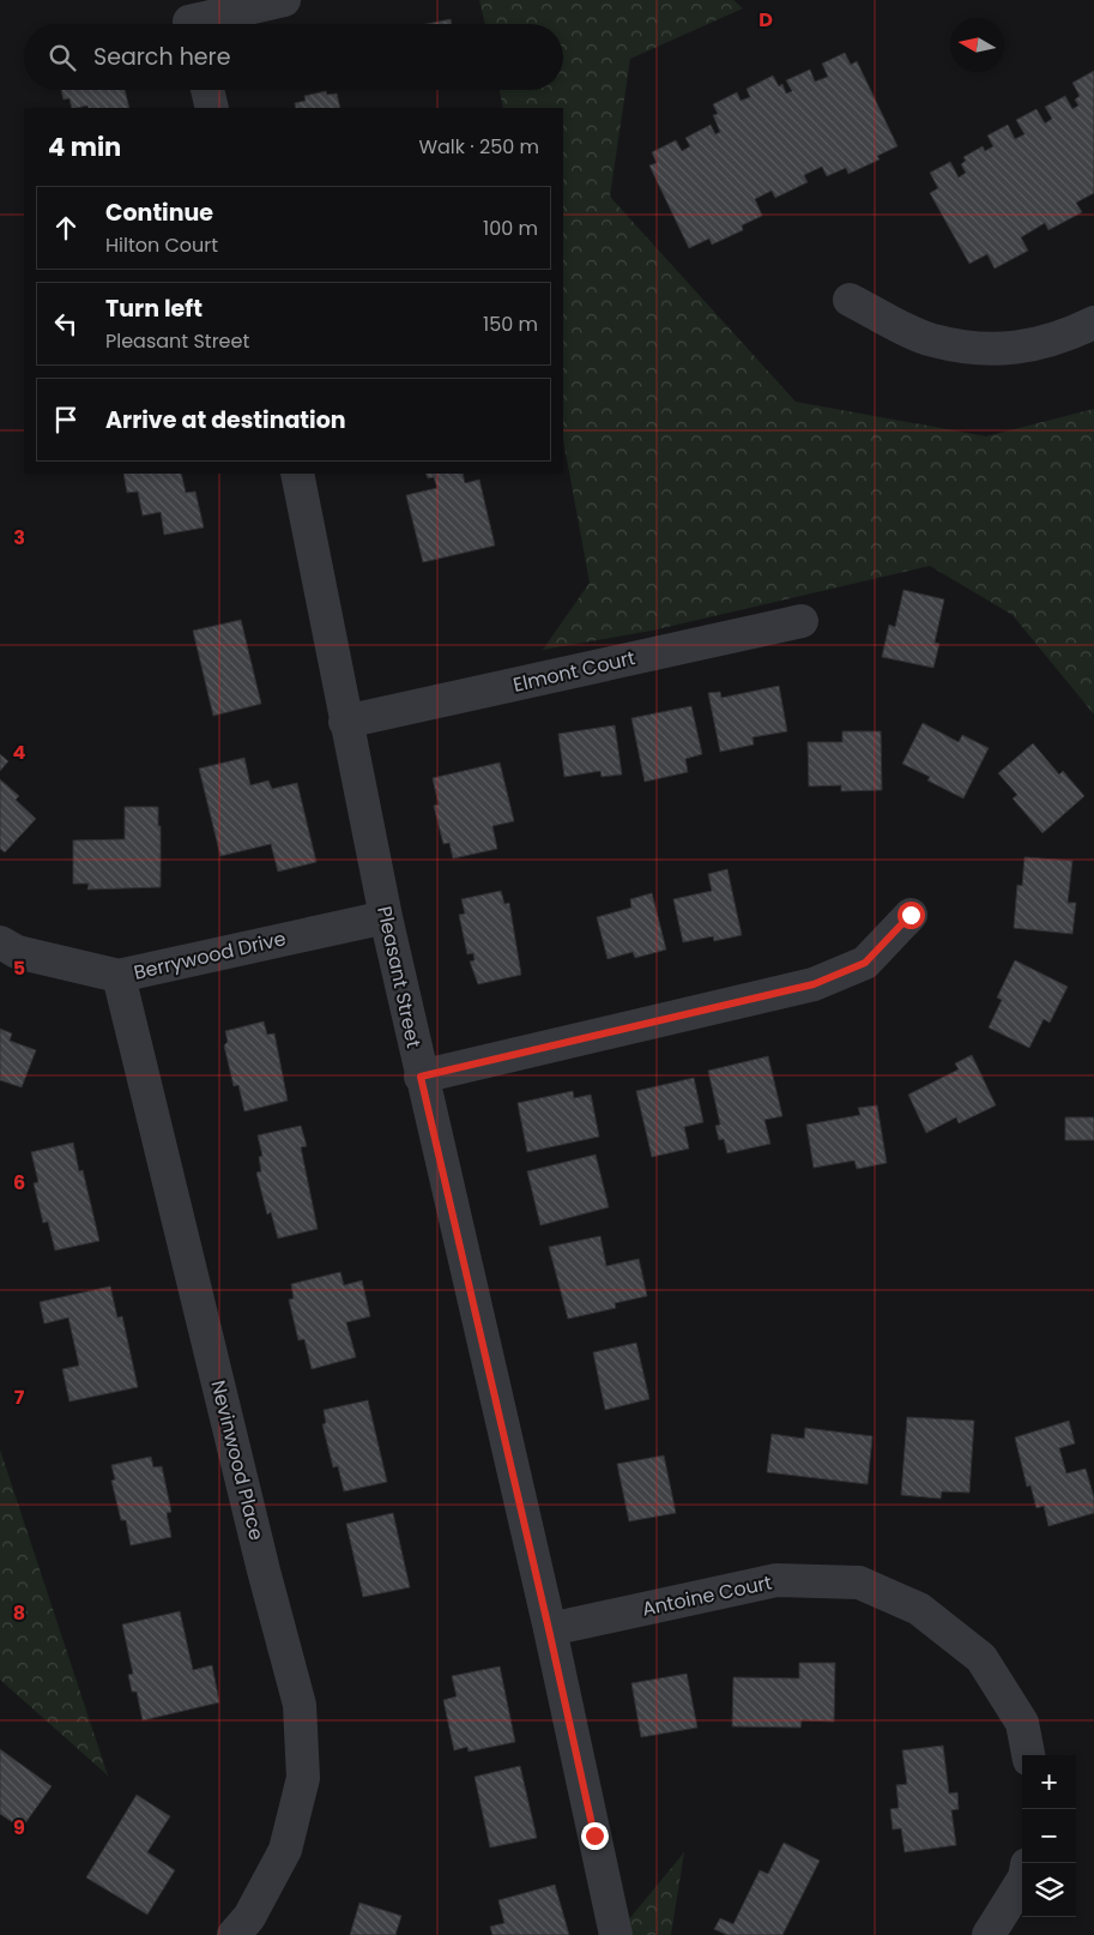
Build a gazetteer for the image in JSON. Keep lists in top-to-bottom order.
{
  "streets": {
    "street": [
      "Elmont Court",
      "Berrywood Drive",
      "Pleasant Street",
      "Nevinwood Place",
      "Antoine Court"
    ]
  },
  "crossings": [
    ["Elmont Court", "Pleasant Street"],
    ["Berrywood Drive", "Pleasant Street"],
    ["Berrywood Drive", "Nevinwood Place"],
    ["Pleasant Street", "Antoine Court"]
  ],
  "north": "left",
  "page": {
    "search": "Search here",
    "heading": ["4 min", "Walk · 250 m"],
    "list": [
      ["Continue", "Hilton Court", "100 m"],
      ["Turn left", "Pleasant Street", "150 m"],
      "Arrive at destination"
    ],
    "map_buttons": ["+", "−"]
  },
  "grid": {
    "columns": ["D"],
    "rows": [
      "3",
      "4",
      "5",
      "6",
      "7",
      "8",
      "9"
    ]
  }
}
